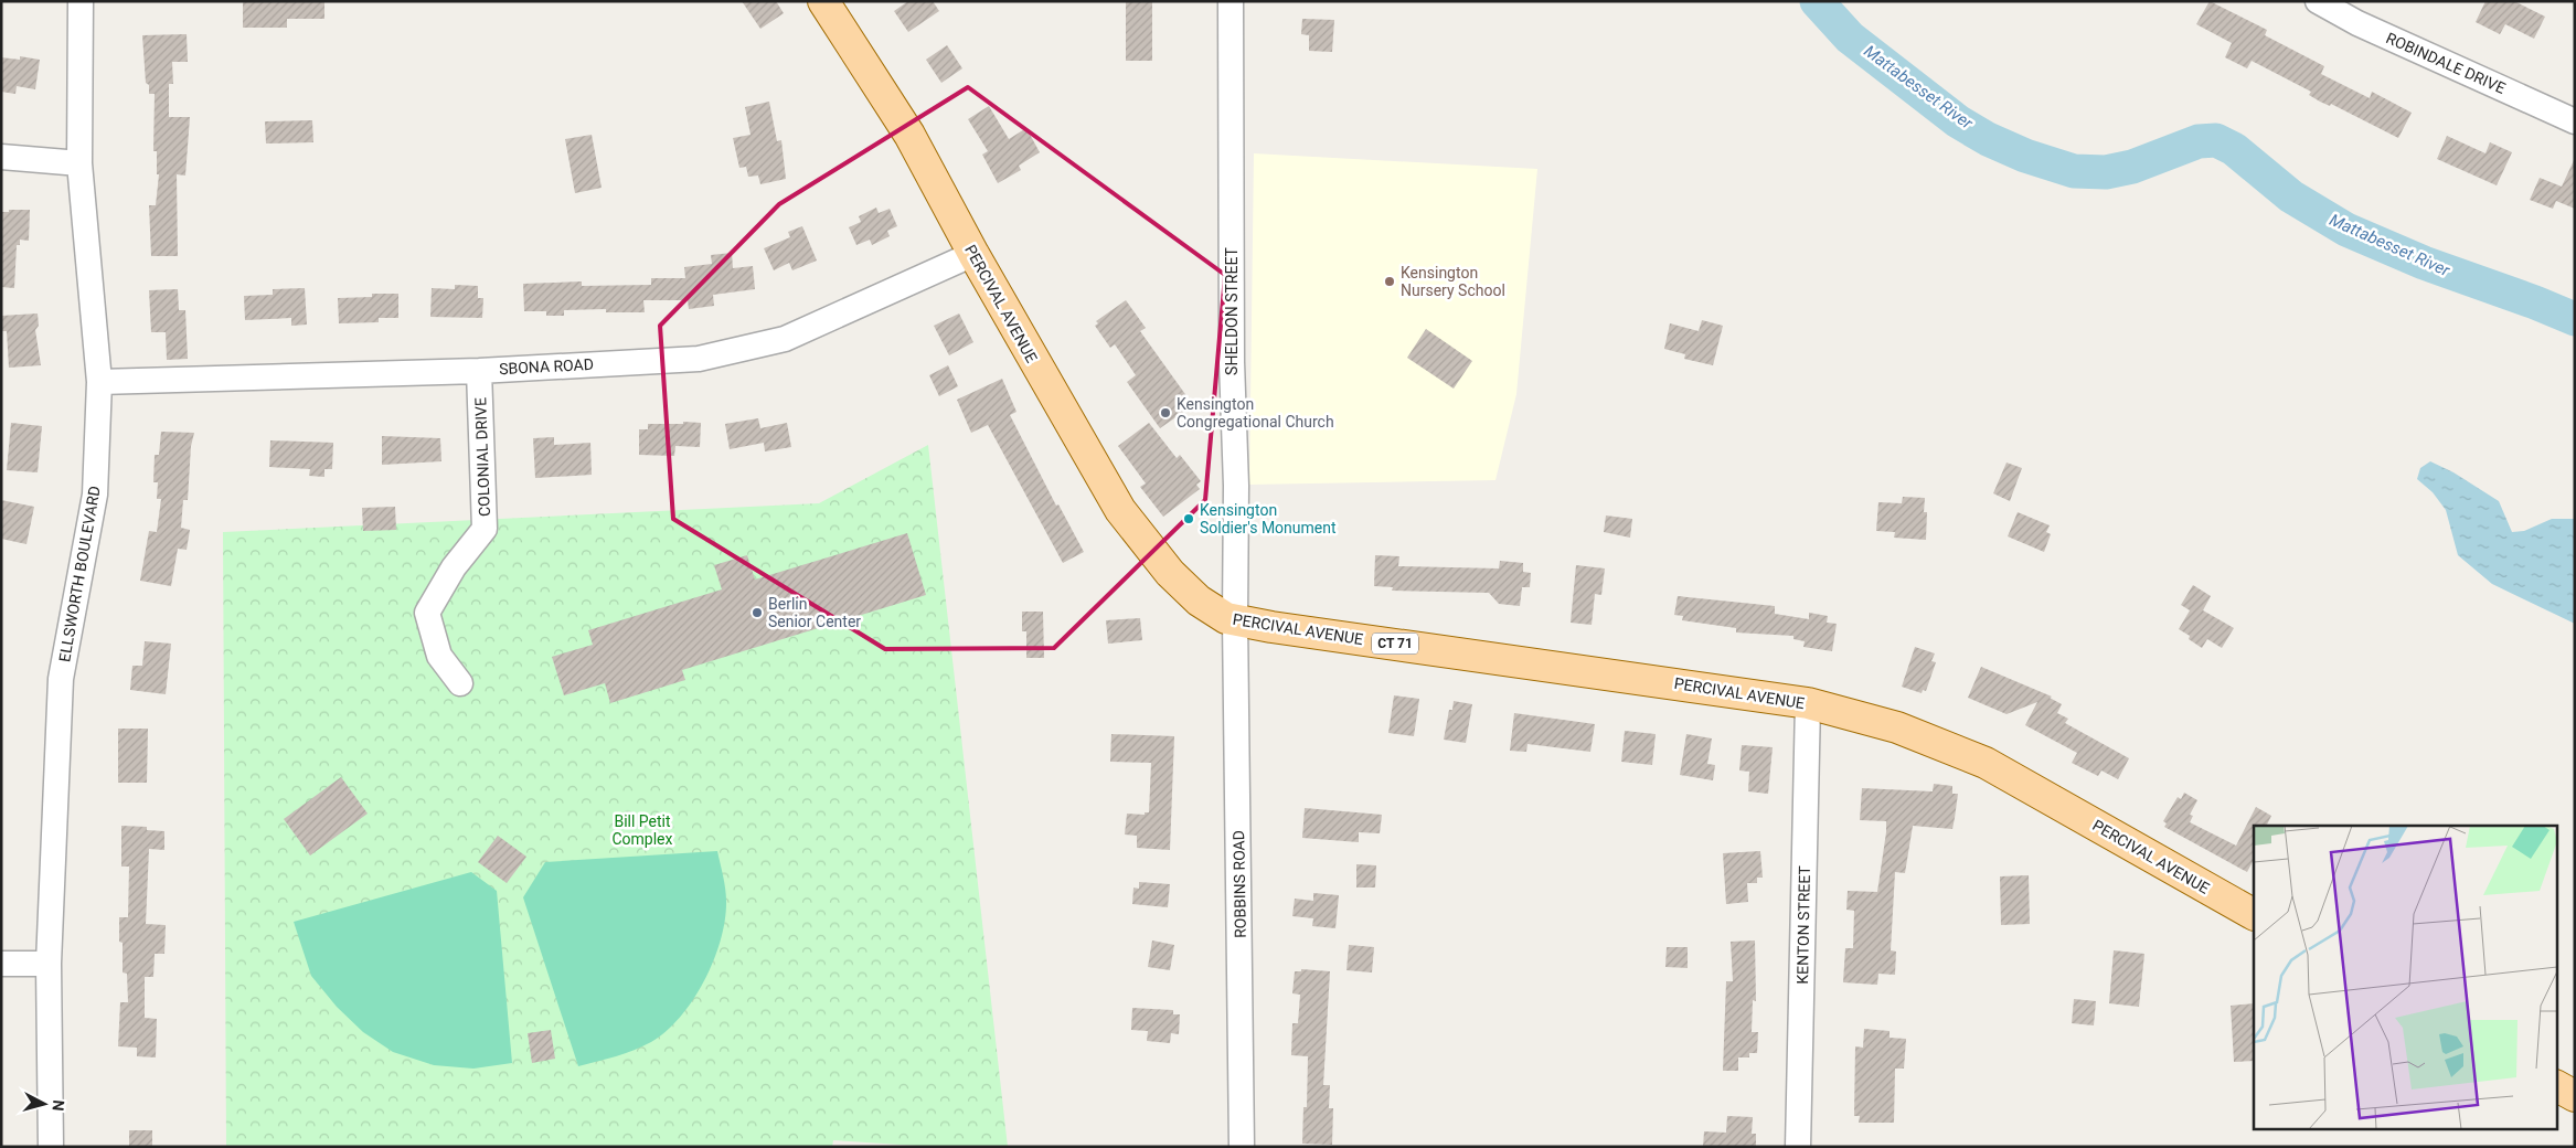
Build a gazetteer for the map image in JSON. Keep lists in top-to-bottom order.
{
  "streets": {
    "main road": ["PERCIVAL AVENUE", "CT 71"],
    "street": [
      "ROBINDALE DRIVE",
      "SHELDON STREET",
      "SBONA ROAD",
      "COLONIAL DRIVE",
      "ELLSWORTH BOULEVARD",
      "ROBBINS ROAD",
      "KENTON STREET"
    ]
  },
  "crossings": [
    ["PERCIVAL AVENUE", "SHELDON STREET"],
    ["PERCIVAL AVENUE", "SBONA ROAD"],
    ["PERCIVAL AVENUE", "ROBBINS ROAD"],
    ["PERCIVAL AVENUE", "KENTON STREET"],
    ["SHELDON STREET", "ROBBINS ROAD"],
    ["SBONA ROAD", "COLONIAL DRIVE"],
    ["SBONA ROAD", "ELLSWORTH BOULEVARD"]
  ],
  "water": ["Mattabesset River"],
  "parks": ["Bill Petit Complex"],
  "places": [
    "Kensington Nursery School",
    "Kensington Congregational Church",
    "Kensington Soldier's Monument",
    "Berlin Senior Center"
  ],
  "north": "right"
}
